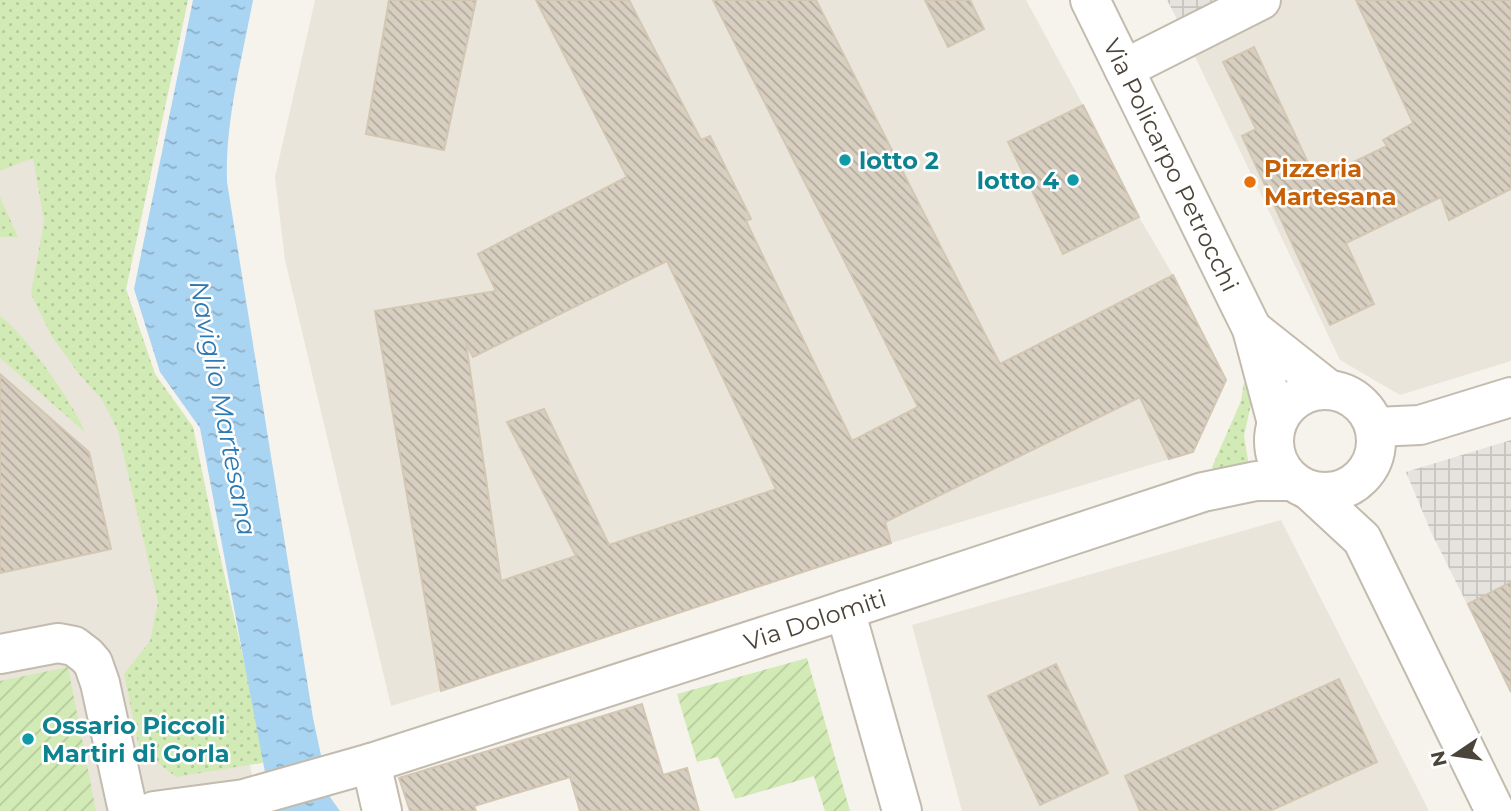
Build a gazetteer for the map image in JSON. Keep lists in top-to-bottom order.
{
  "streets": {
    "street": ["Via Policarpo Petrocchi", "Via Dolomiti"]
  },
  "crossings": [
    ["Via Policarpo Petrocchi", "Via Dolomiti"]
  ],
  "water": ["Naviglio Martesana"],
  "places": [
    "lotto 2",
    "lotto 4",
    "Pizzeria Martesana",
    "Ossario Piccoli Martiri di Gorla"
  ],
  "north": "left"
}
